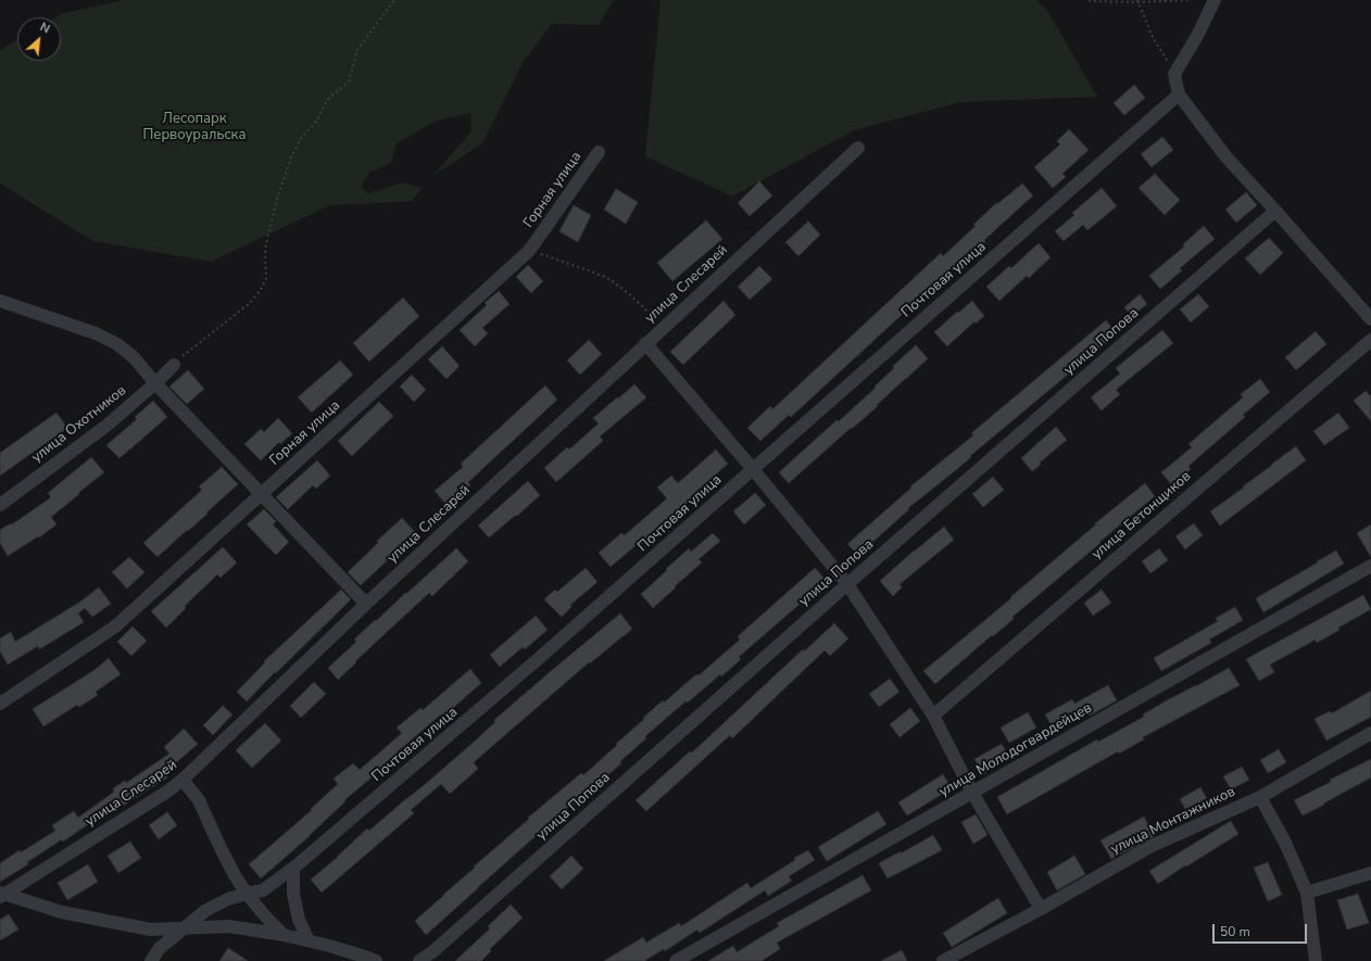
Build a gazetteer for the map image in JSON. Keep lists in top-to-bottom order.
{
  "streets": {
    "street": [
      "Горная улица",
      "Почтовая улица",
      "улица Слесарей",
      "улица Попова",
      "улица Охотников",
      "улица Бетонщиков",
      "улица Молодогвардейцев",
      "улица Монтажников"
    ]
  },
  "parks": ["Лесопарк Первоуральска"],
  "scale_bar": "50 m",
  "north": "top right"
}
